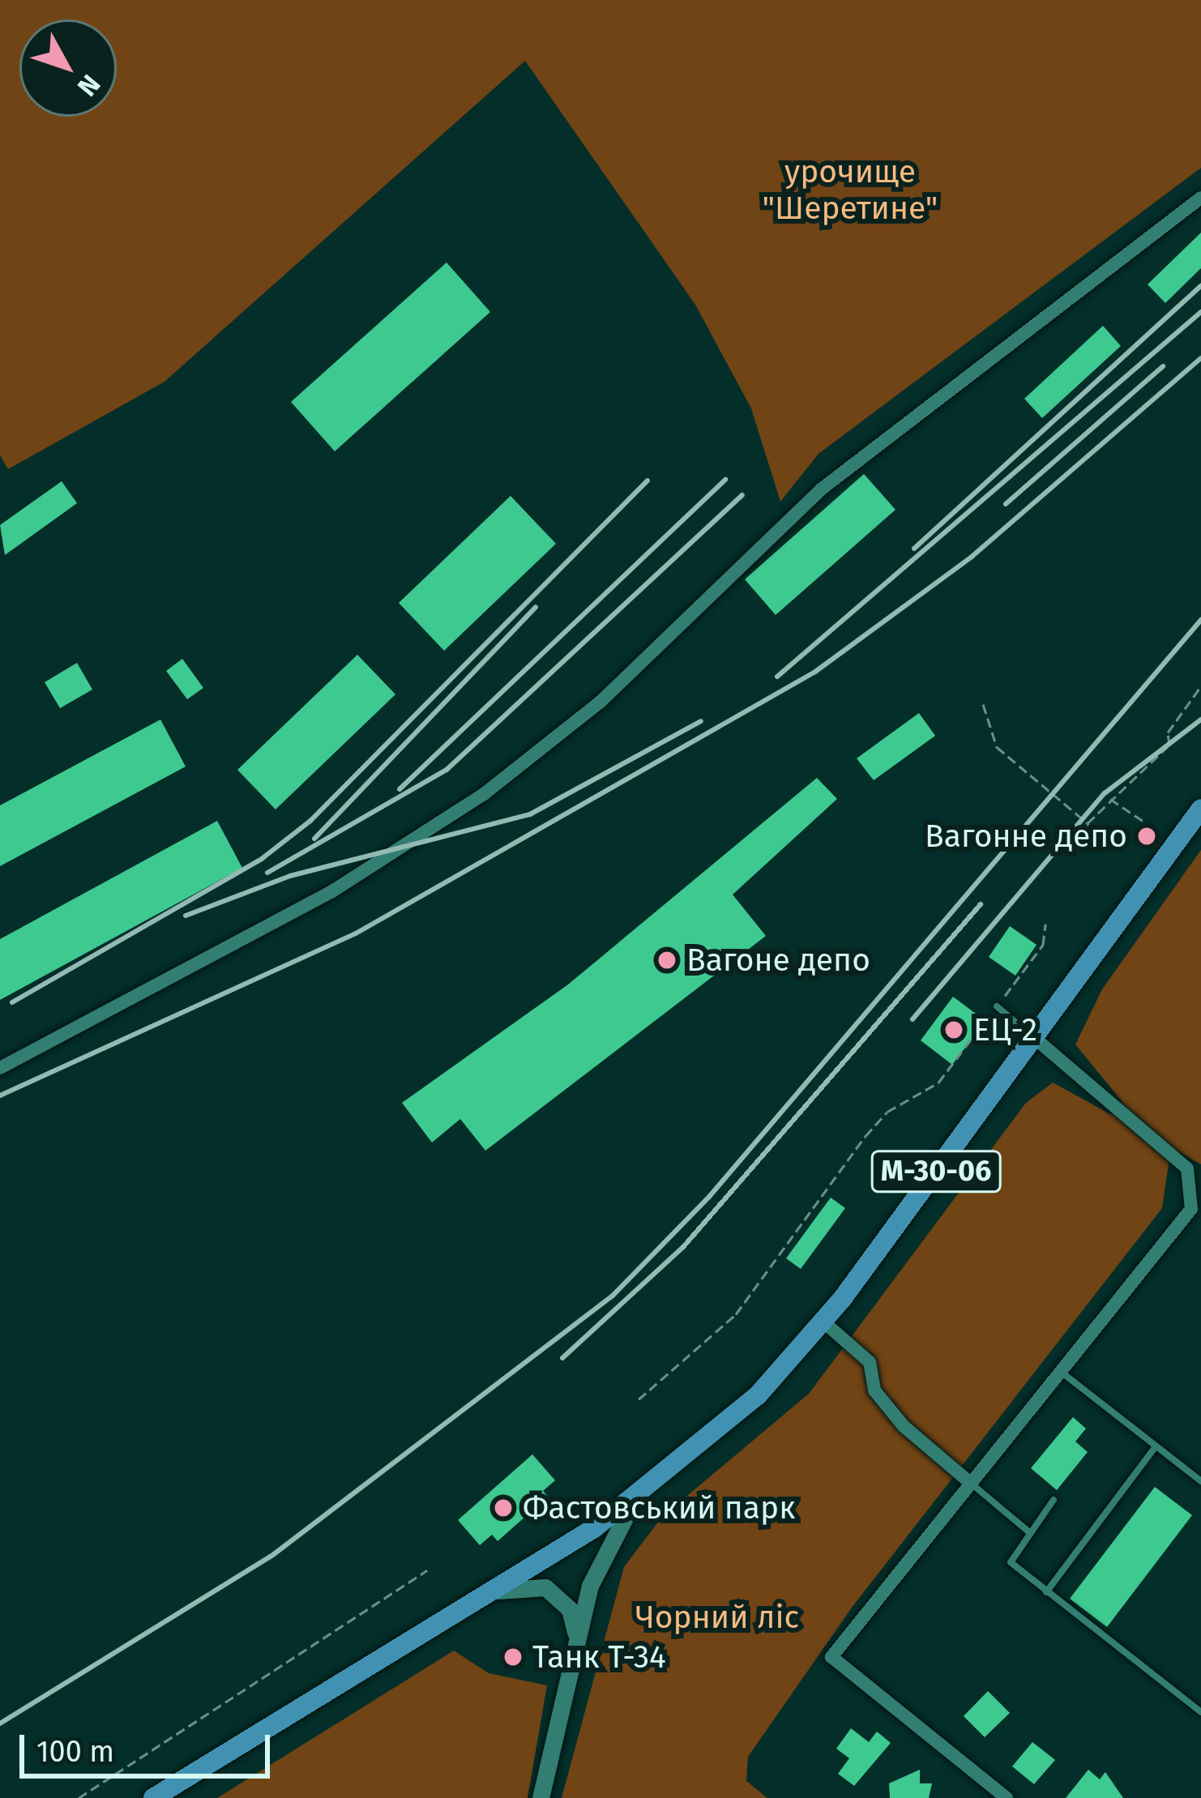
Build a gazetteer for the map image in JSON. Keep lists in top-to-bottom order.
{
  "streets": {
    "main road": ["М-30-06"]
  },
  "parks": ["урочище \"Шеретине\"", "Чорний ліс"],
  "places": [
    "Вагонне депо",
    "Вагоне депо",
    "ЕЦ-2",
    "Фастовський парк",
    "Танк Т-34"
  ],
  "scale_bar": "100 m",
  "north": "bottom right"
}
